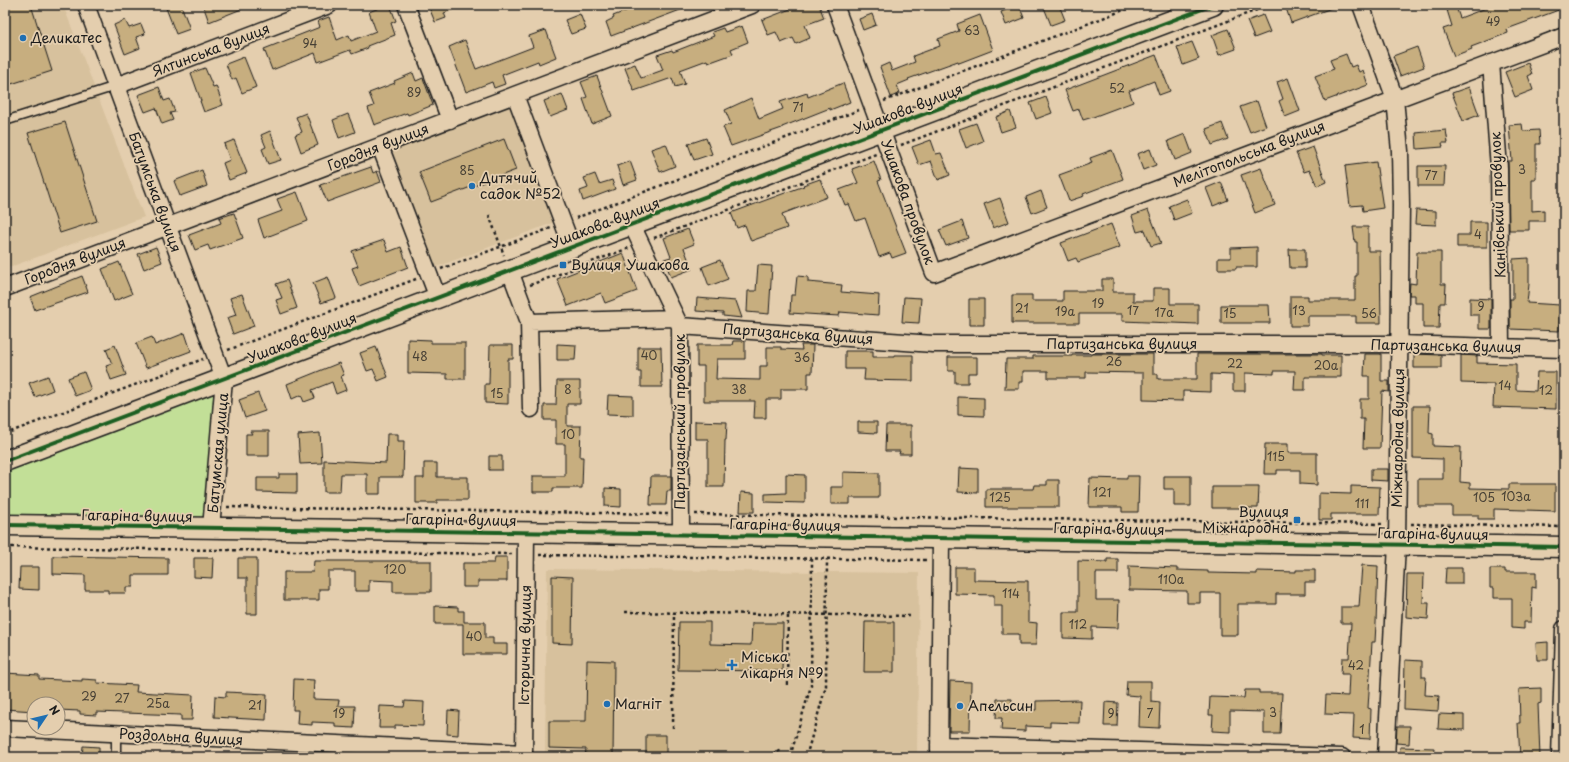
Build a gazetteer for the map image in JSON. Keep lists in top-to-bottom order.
{
  "streets": {
    "street": [
      "Ялтинська вулиця",
      "Ушакова вулиця",
      "Городня вулиця",
      "Мелітопольська вулиця",
      "Батумська вулиця",
      "Ушакова провулок",
      "Канівський провулок",
      "Партизанська вулиця",
      "Партизанський провулок",
      "Міжнародна вулиця",
      "Батумская улица",
      "Гагаріна вулиця",
      "Історична вулиця",
      "Роздольна вулиця"
    ]
  },
  "crossings": [
    ["Ялтинська вулиця", "Батумська вулиця"],
    ["Ушакова вулиця", "Батумська вулиця"],
    ["Ушакова вулиця", "Ушакова провулок"],
    ["Ушакова вулиця", "Партизанський провулок"],
    ["Ушакова вулиця", "Батумская улица"],
    ["Городня вулиця", "Батумська вулиця"],
    ["Мелітопольська вулиця", "Ушакова провулок"],
    ["Мелітопольська вулиця", "Канівський провулок"],
    ["Мелітопольська вулиця", "Міжнародна вулиця"],
    ["Батумська вулиця", "Батумская улица"],
    ["Канівський провулок", "Партизанська вулиця"],
    ["Партизанська вулиця", "Партизанський провулок"],
    ["Партизанська вулиця", "Міжнародна вулиця"],
    ["Партизанський провулок", "Гагаріна вулиця"],
    ["Міжнародна вулиця", "Гагаріна вулиця"],
    ["Батумская улица", "Гагаріна вулиця"],
    ["Гагаріна вулиця", "Історична вулиця"],
    ["Історична вулиця", "Роздольна вулиця"]
  ],
  "places": {
    "other": [
      "Деликатес",
      "Дитячий садок №52",
      "Магніт",
      "Апельсин"
    ],
    "transit": ["Вулиця Ушакова", "Вулиця Міжнародна"],
    "health": ["Міська лікарня №9"]
  },
  "house_numbers": [
    "49",
    "63",
    "94",
    "52",
    "89",
    "71",
    "3",
    "85",
    "77",
    "4",
    "19",
    "9",
    "21",
    "17",
    "13",
    "19а",
    "17а",
    "15",
    "56",
    "40",
    "48",
    "36",
    "26",
    "22",
    "20а",
    "14",
    "8",
    "38",
    "12",
    "15",
    "10",
    "115",
    "121",
    "103а",
    "125",
    "105",
    "111",
    "120",
    "110а",
    "114",
    "112",
    "40",
    "42",
    "29",
    "27",
    "25а",
    "21",
    "3",
    "19",
    "9",
    "7",
    "1"
  ],
  "north": "top right"
}
